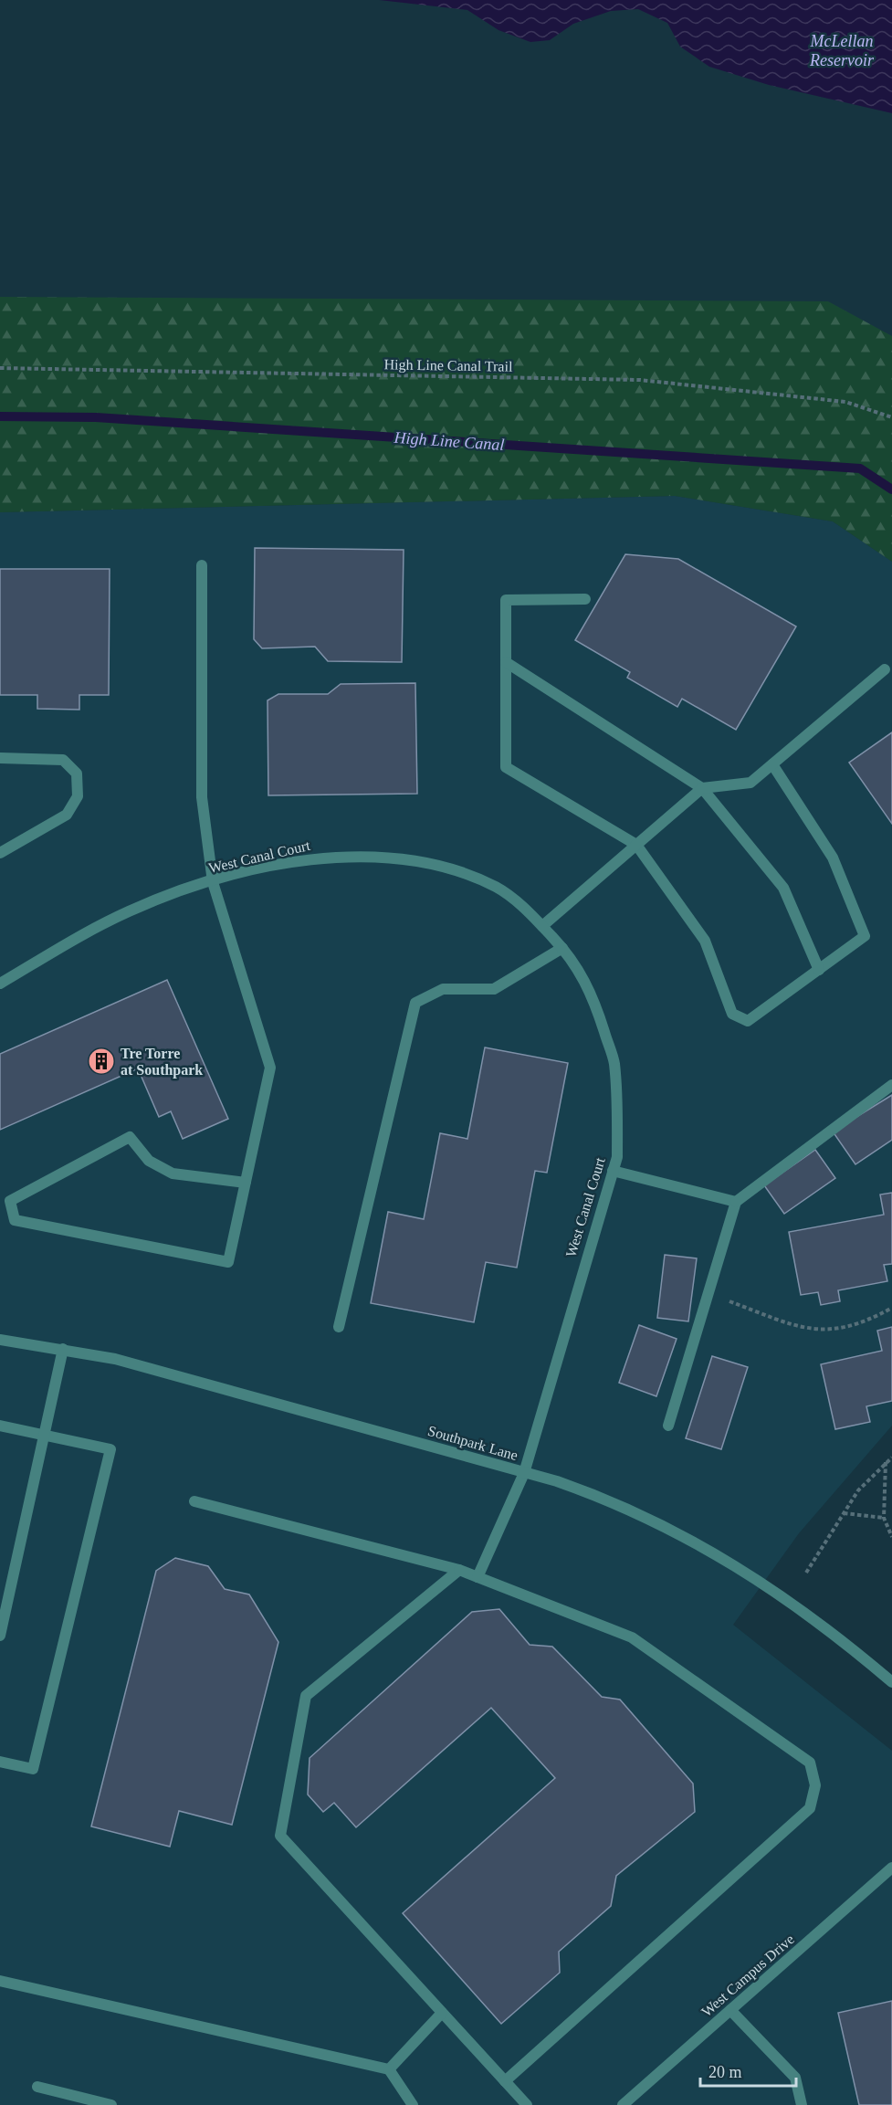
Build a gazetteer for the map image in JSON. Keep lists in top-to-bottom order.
{
  "streets": {
    "street": ["West Canal Court", "Southpark Lane", "West Campus Drive"],
    "path": ["High Line Canal Trail"]
  },
  "crossings": [
    ["West Canal Court", "Southpark Lane"]
  ],
  "water": ["McLellan Reservoir", "High Line Canal"],
  "places": {
    "building": ["Tre Torre at Southpark"]
  },
  "scale_bar": "20 m"
}
